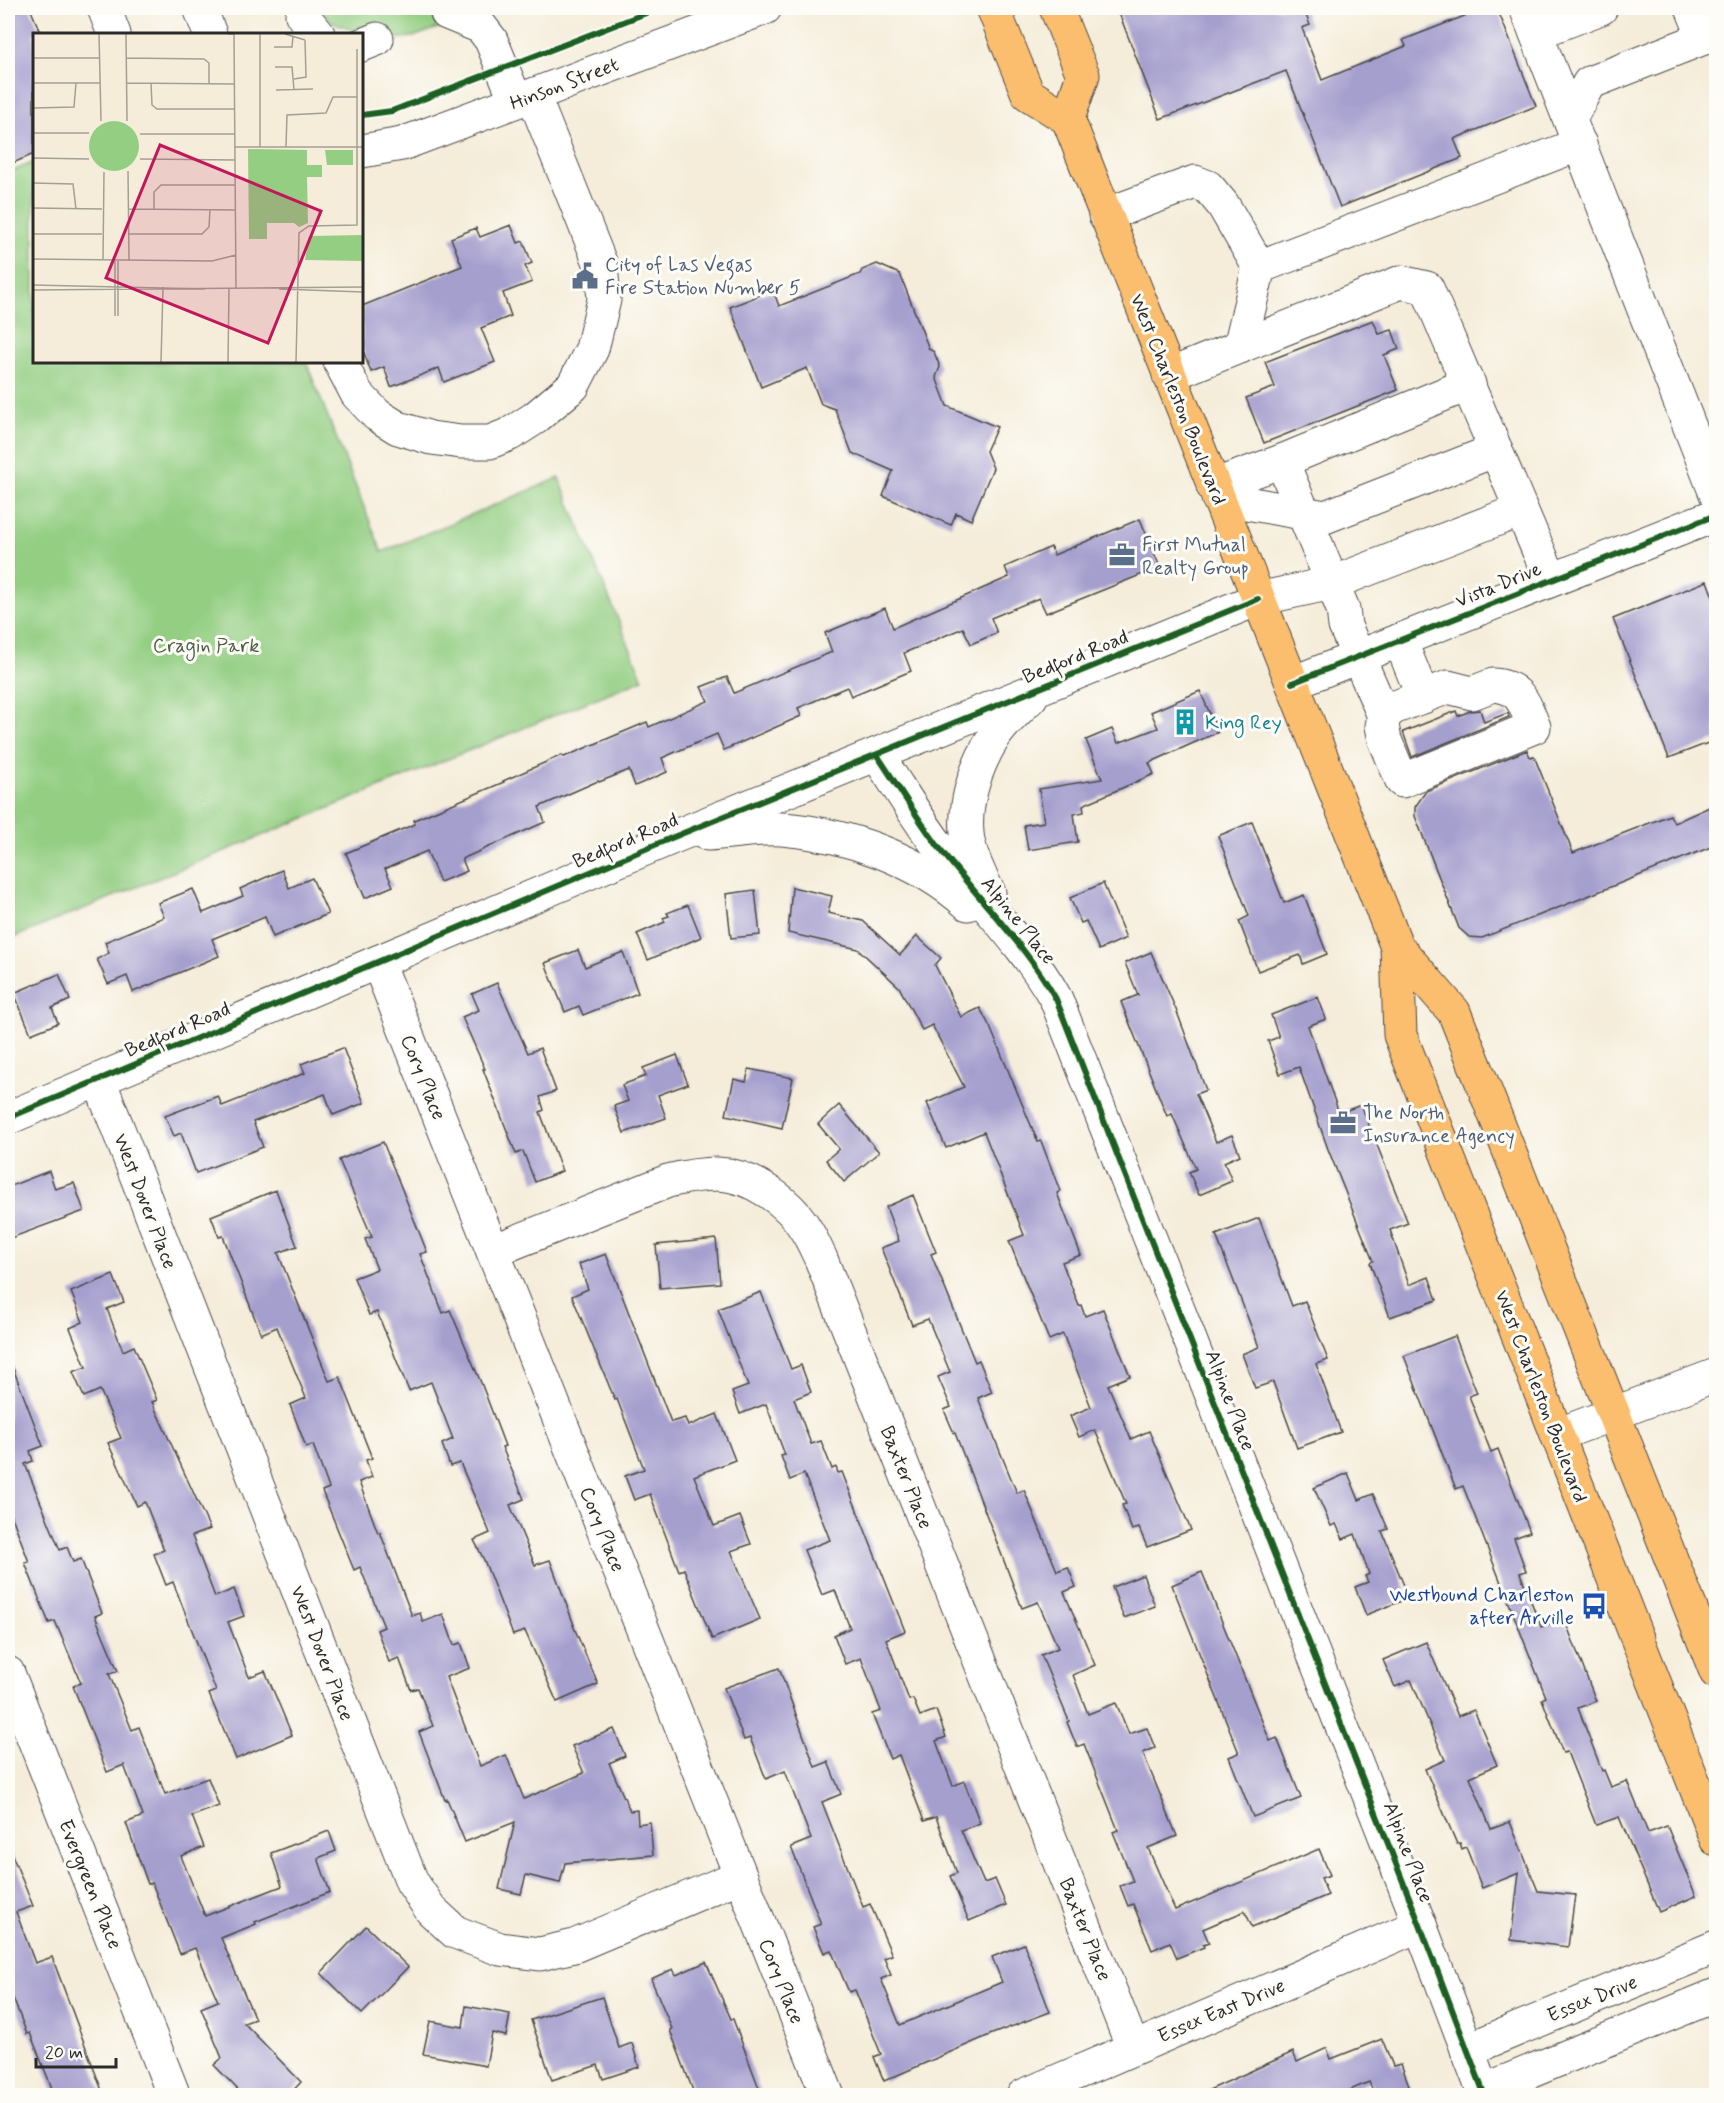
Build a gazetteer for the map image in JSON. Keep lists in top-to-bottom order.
{
  "streets": {
    "main road": ["West Charleston Boulevard"],
    "street": [
      "Hinson Street",
      "Vista Drive",
      "Bedford Road",
      "Alpine Place",
      "Cory Place",
      "West Dover Place",
      "Baxter Place",
      "Evergreen Place",
      "Essex Drive",
      "Essex East Drive"
    ]
  },
  "crossings": [
    ["West Charleston Boulevard", "Vista Drive"],
    ["West Charleston Boulevard", "Bedford Road"],
    ["Bedford Road", "Alpine Place"],
    ["Bedford Road", "Cory Place"],
    ["Bedford Road", "West Dover Place"],
    ["Alpine Place", "Essex Drive"],
    ["Alpine Place", "Essex East Drive"],
    ["Cory Place", "West Dover Place"],
    ["Cory Place", "Baxter Place"],
    ["Baxter Place", "Essex East Drive"]
  ],
  "parks": ["Cragin Park"],
  "places": {
    "public building": ["City of Las Vegas Fire Station Number 5"],
    "office": ["First Mutual Realty Group", "The North Insurance Agency"],
    "building": ["King Rey"],
    "bus stop": ["Westbound Charleston after Arville"]
  },
  "scale_bar": "20 m"
}
